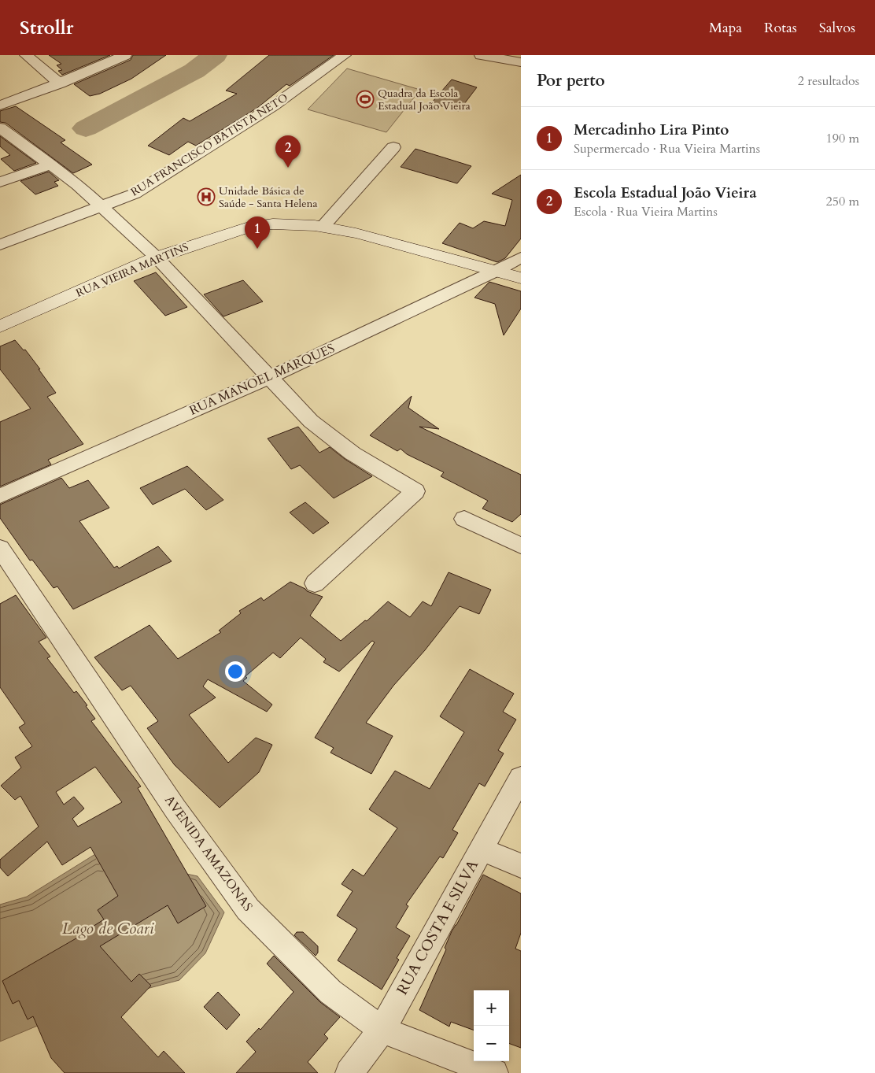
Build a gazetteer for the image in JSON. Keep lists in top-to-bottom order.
{
  "streets": {
    "main road": ["RUA VIEIRA MARTINS"],
    "street": [
      "RUA FRANCISCO BATISTA NETO",
      "RUA MANOEL MARQUES",
      "AVENIDA AMAZONAS",
      "RUA COSTA E SILVA"
    ]
  },
  "crossings": [
    ["RUA VIEIRA MARTINS", "RUA MANOEL MARQUES"],
    ["AVENIDA AMAZONAS", "RUA COSTA E SILVA"]
  ],
  "water": ["Lago de Coari"],
  "places": {
    "sports": ["Quadra da Escola Estadual João Vieira"],
    "hospital": ["Unidade Básica de Saúde - Santa Helena"]
  },
  "page": {
    "header": "Strollr",
    "nav": ["Mapa", "Rotas", "Salvos"],
    "heading": ["Por perto", "2 resultados"],
    "list": [
      {
        "mark": "1",
        "name": "Mercadinho Lira Pinto",
        "note": "Supermercado · Rua Vieira Martins",
        "value": "190 m"
      },
      {
        "mark": "2",
        "name": "Escola Estadual João Vieira",
        "note": "Escola · Rua Vieira Martins",
        "value": "250 m"
      }
    ],
    "pins": ["2", "1"],
    "map_buttons": ["+", "−"]
  }
}
